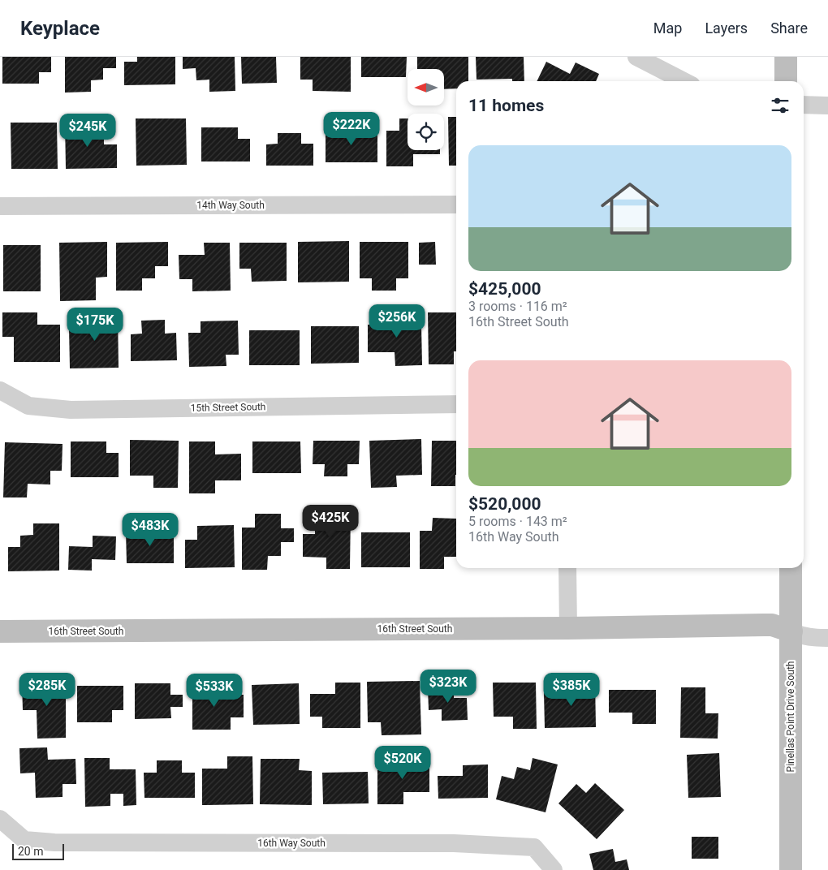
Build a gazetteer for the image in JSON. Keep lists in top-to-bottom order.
{
  "streets": {
    "street": [
      "14th Way South",
      "15th Street South",
      "16th Street South",
      "Pinellas Point Drive South",
      "16th Way South"
    ]
  },
  "crossings": [
    ["16th Street South", "Pinellas Point Drive South"]
  ],
  "scale_bar": "20 m",
  "north": "left",
  "page": {
    "header": "Keyplace",
    "nav": ["Map", "Layers", "Share"],
    "heading": "11 homes",
    "price": [
      "$222K",
      "$245K",
      "$256K",
      "$175K",
      "$425K",
      "$483K",
      "$323K",
      "$285K",
      "$385K",
      "$533K",
      "$520K"
    ],
    "list": [
      {
        "name": "$425,000",
        "note": "3 rooms · 116 m² · 16th Street South"
      },
      {
        "name": "$520,000",
        "note": "5 rooms · 143 m² · 16th Way South"
      }
    ],
    "scale": "20 m"
  }
}
